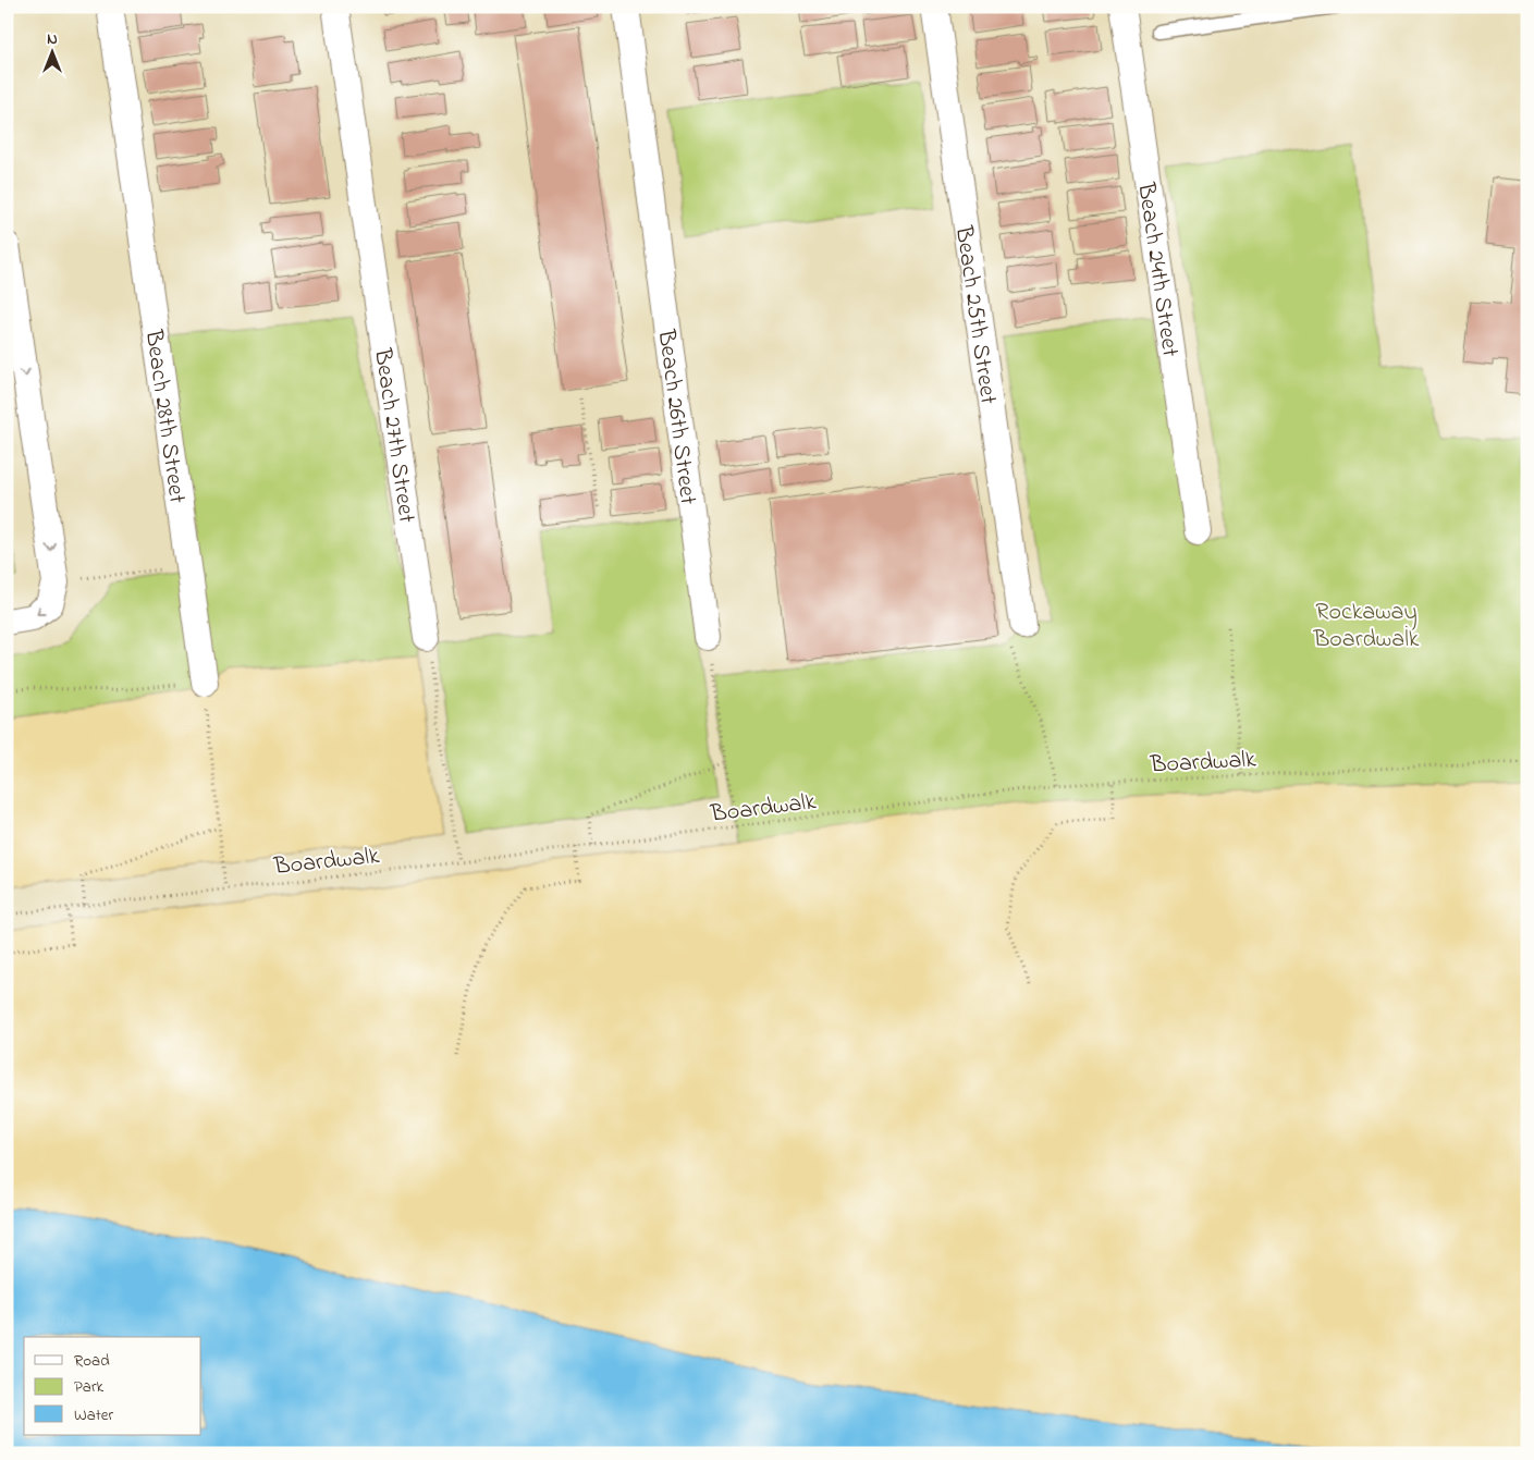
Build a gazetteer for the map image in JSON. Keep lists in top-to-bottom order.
{
  "streets": {
    "street": [
      "Beach 24th Street",
      "Beach 25th Street",
      "Beach 28th Street",
      "Beach 26th Street",
      "Beach 27th Street"
    ],
    "path": ["Boardwalk"]
  },
  "parks": ["Rockaway Boardwalk"],
  "legend": ["Road", "Park", "Water"],
  "north": "top"
}
